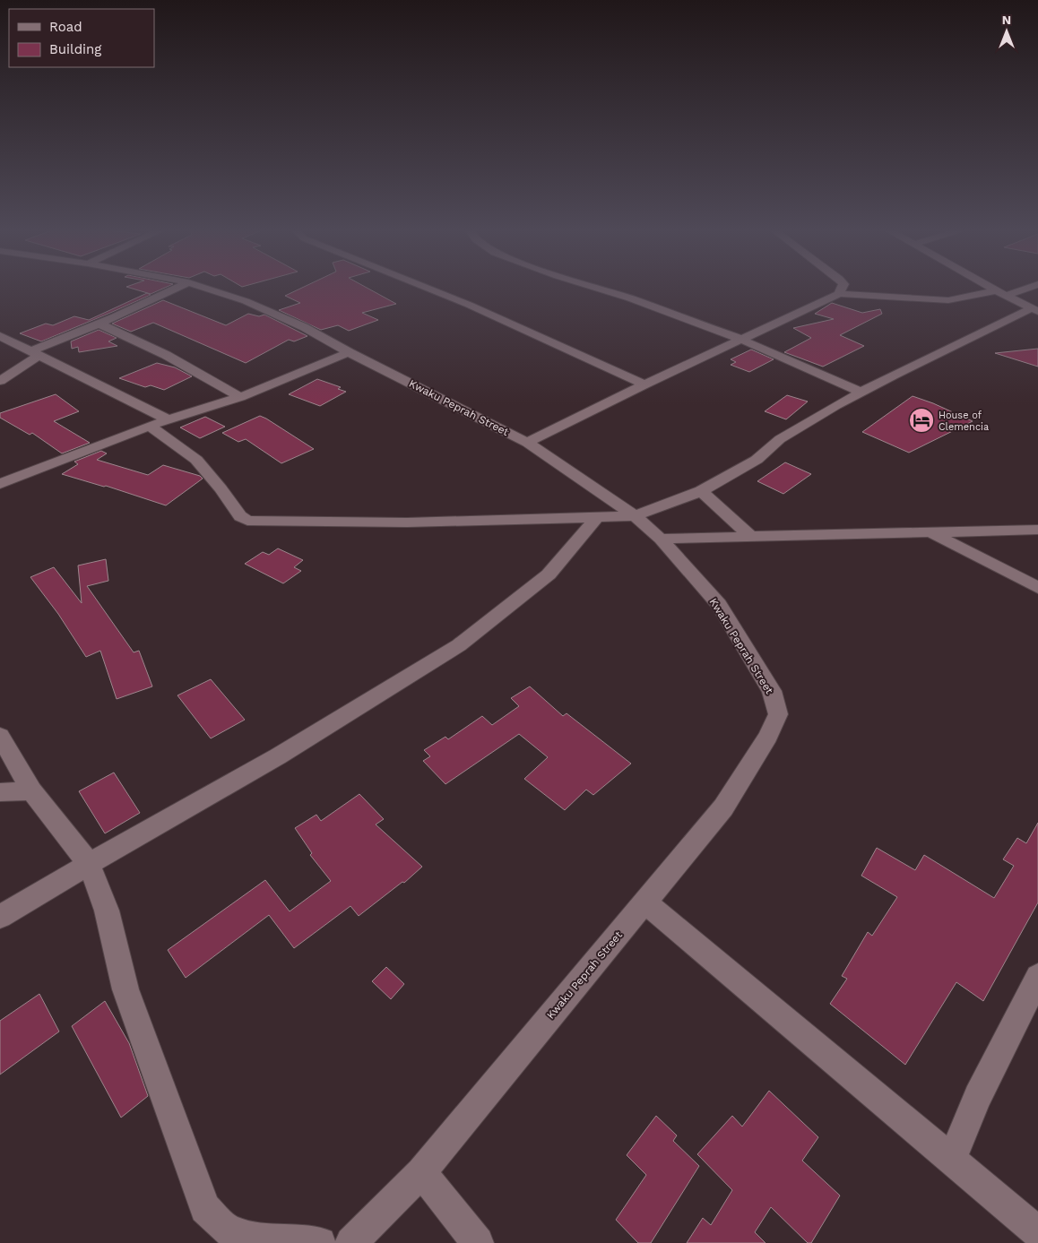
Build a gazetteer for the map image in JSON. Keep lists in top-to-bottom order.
{
  "streets": {
    "street": ["Kwaku Peprah Street"]
  },
  "places": {
    "hotel": ["House of Clemencia"]
  },
  "legend": ["Road", "Building"],
  "north": "top"
}
